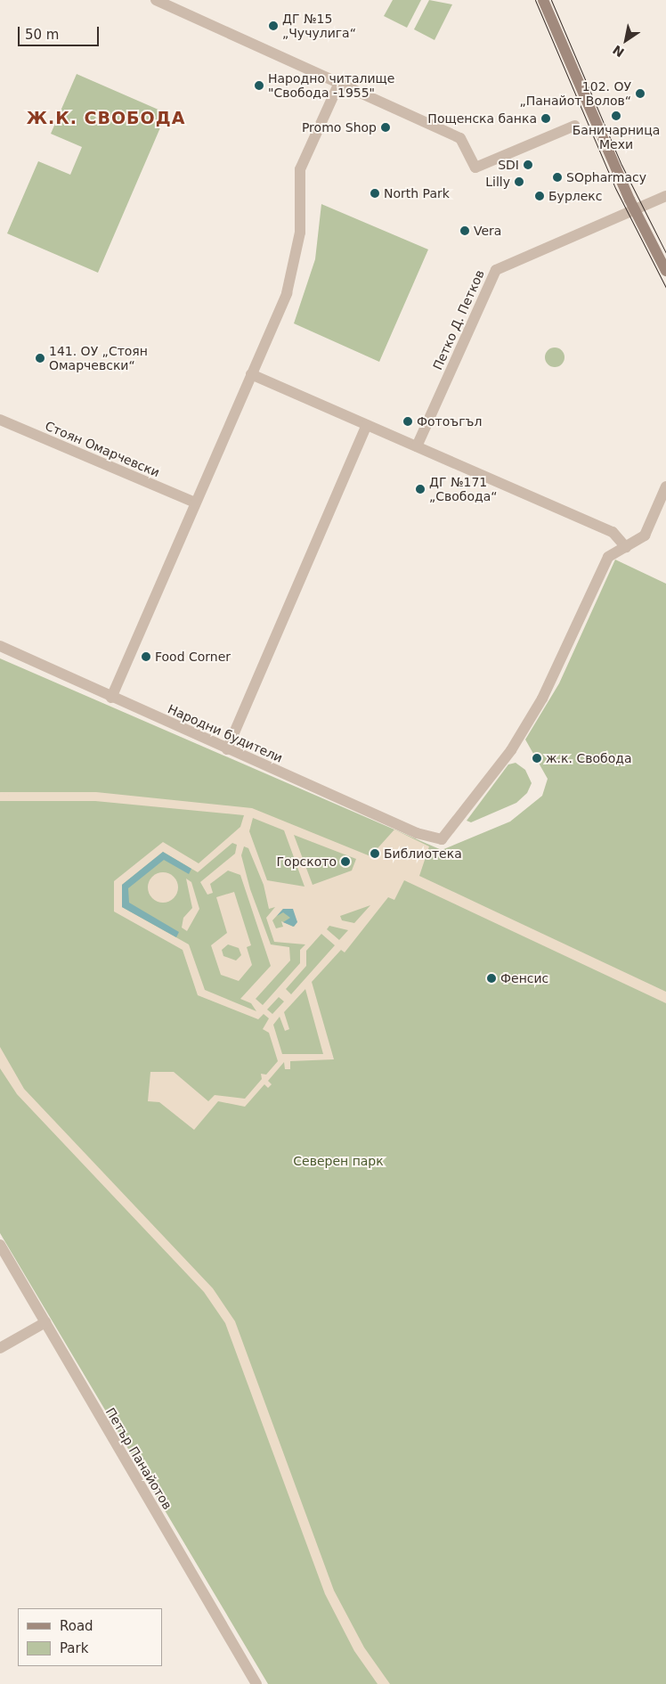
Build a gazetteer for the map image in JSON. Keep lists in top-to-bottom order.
{
  "streets": {
    "street": [
      "Петко Д. Петков",
      "Стоян Омарчевски",
      "Народни будители",
      "Петър Панайотов"
    ]
  },
  "districts": ["Ж.К. СВОБОДА"],
  "parks": ["Северен парк"],
  "places": [
    "ДГ №15 „Чучулига“",
    "Народно читалище \"Свобода -1955\"",
    "102. ОУ „Панайот Волов“",
    "Баничарница Мехи",
    "Пощенска банка",
    "Promo Shop",
    "SDI",
    "SOpharmacy",
    "Lilly",
    "North Park",
    "Бурлекс",
    "Vera",
    "141. ОУ „Стоян Омарчевски“",
    "Фотоъгъл",
    "ДГ №171 „Свобода“",
    "Food Corner",
    "ж.к. Свобода",
    "Библиотека",
    "Горското",
    "Фенсис"
  ],
  "legend": ["Road", "Park"],
  "scale_bar": "50 m",
  "north": "bottom left"
}
